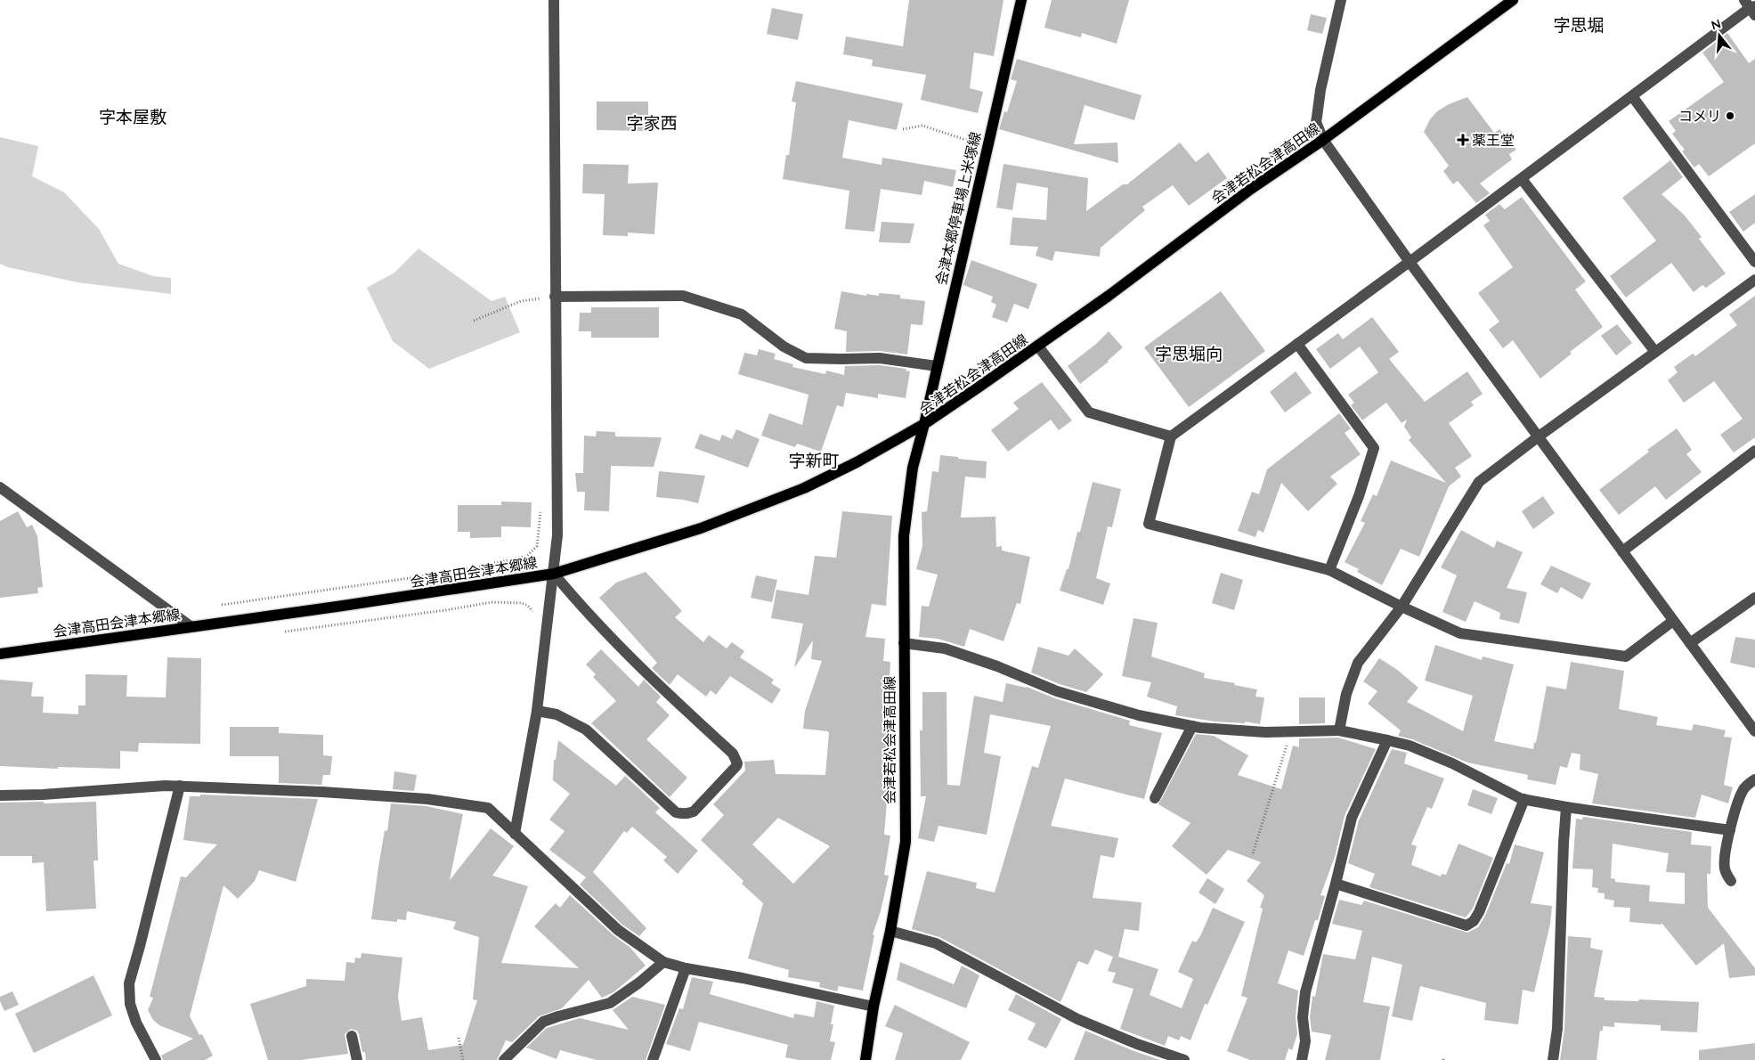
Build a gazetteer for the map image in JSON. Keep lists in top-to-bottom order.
{
  "streets": {
    "main road": ["会津若松会津高田線", "会津本郷停車場上米塚線", "会津高田会津本郷線"]
  },
  "crossings": [
    ["会津若松会津高田線", "会津本郷停車場上米塚線"],
    ["会津若松会津高田線", "会津高田会津本郷線"],
    ["会津本郷停車場上米塚線", "会津高田会津本郷線"]
  ],
  "districts": [
    "字思堀",
    "字本屋敷",
    "字家西",
    "字思堀向",
    "字新町"
  ],
  "places": {
    "other": ["コメリ"],
    "health": ["薬王堂"]
  },
  "north": "top"
}
